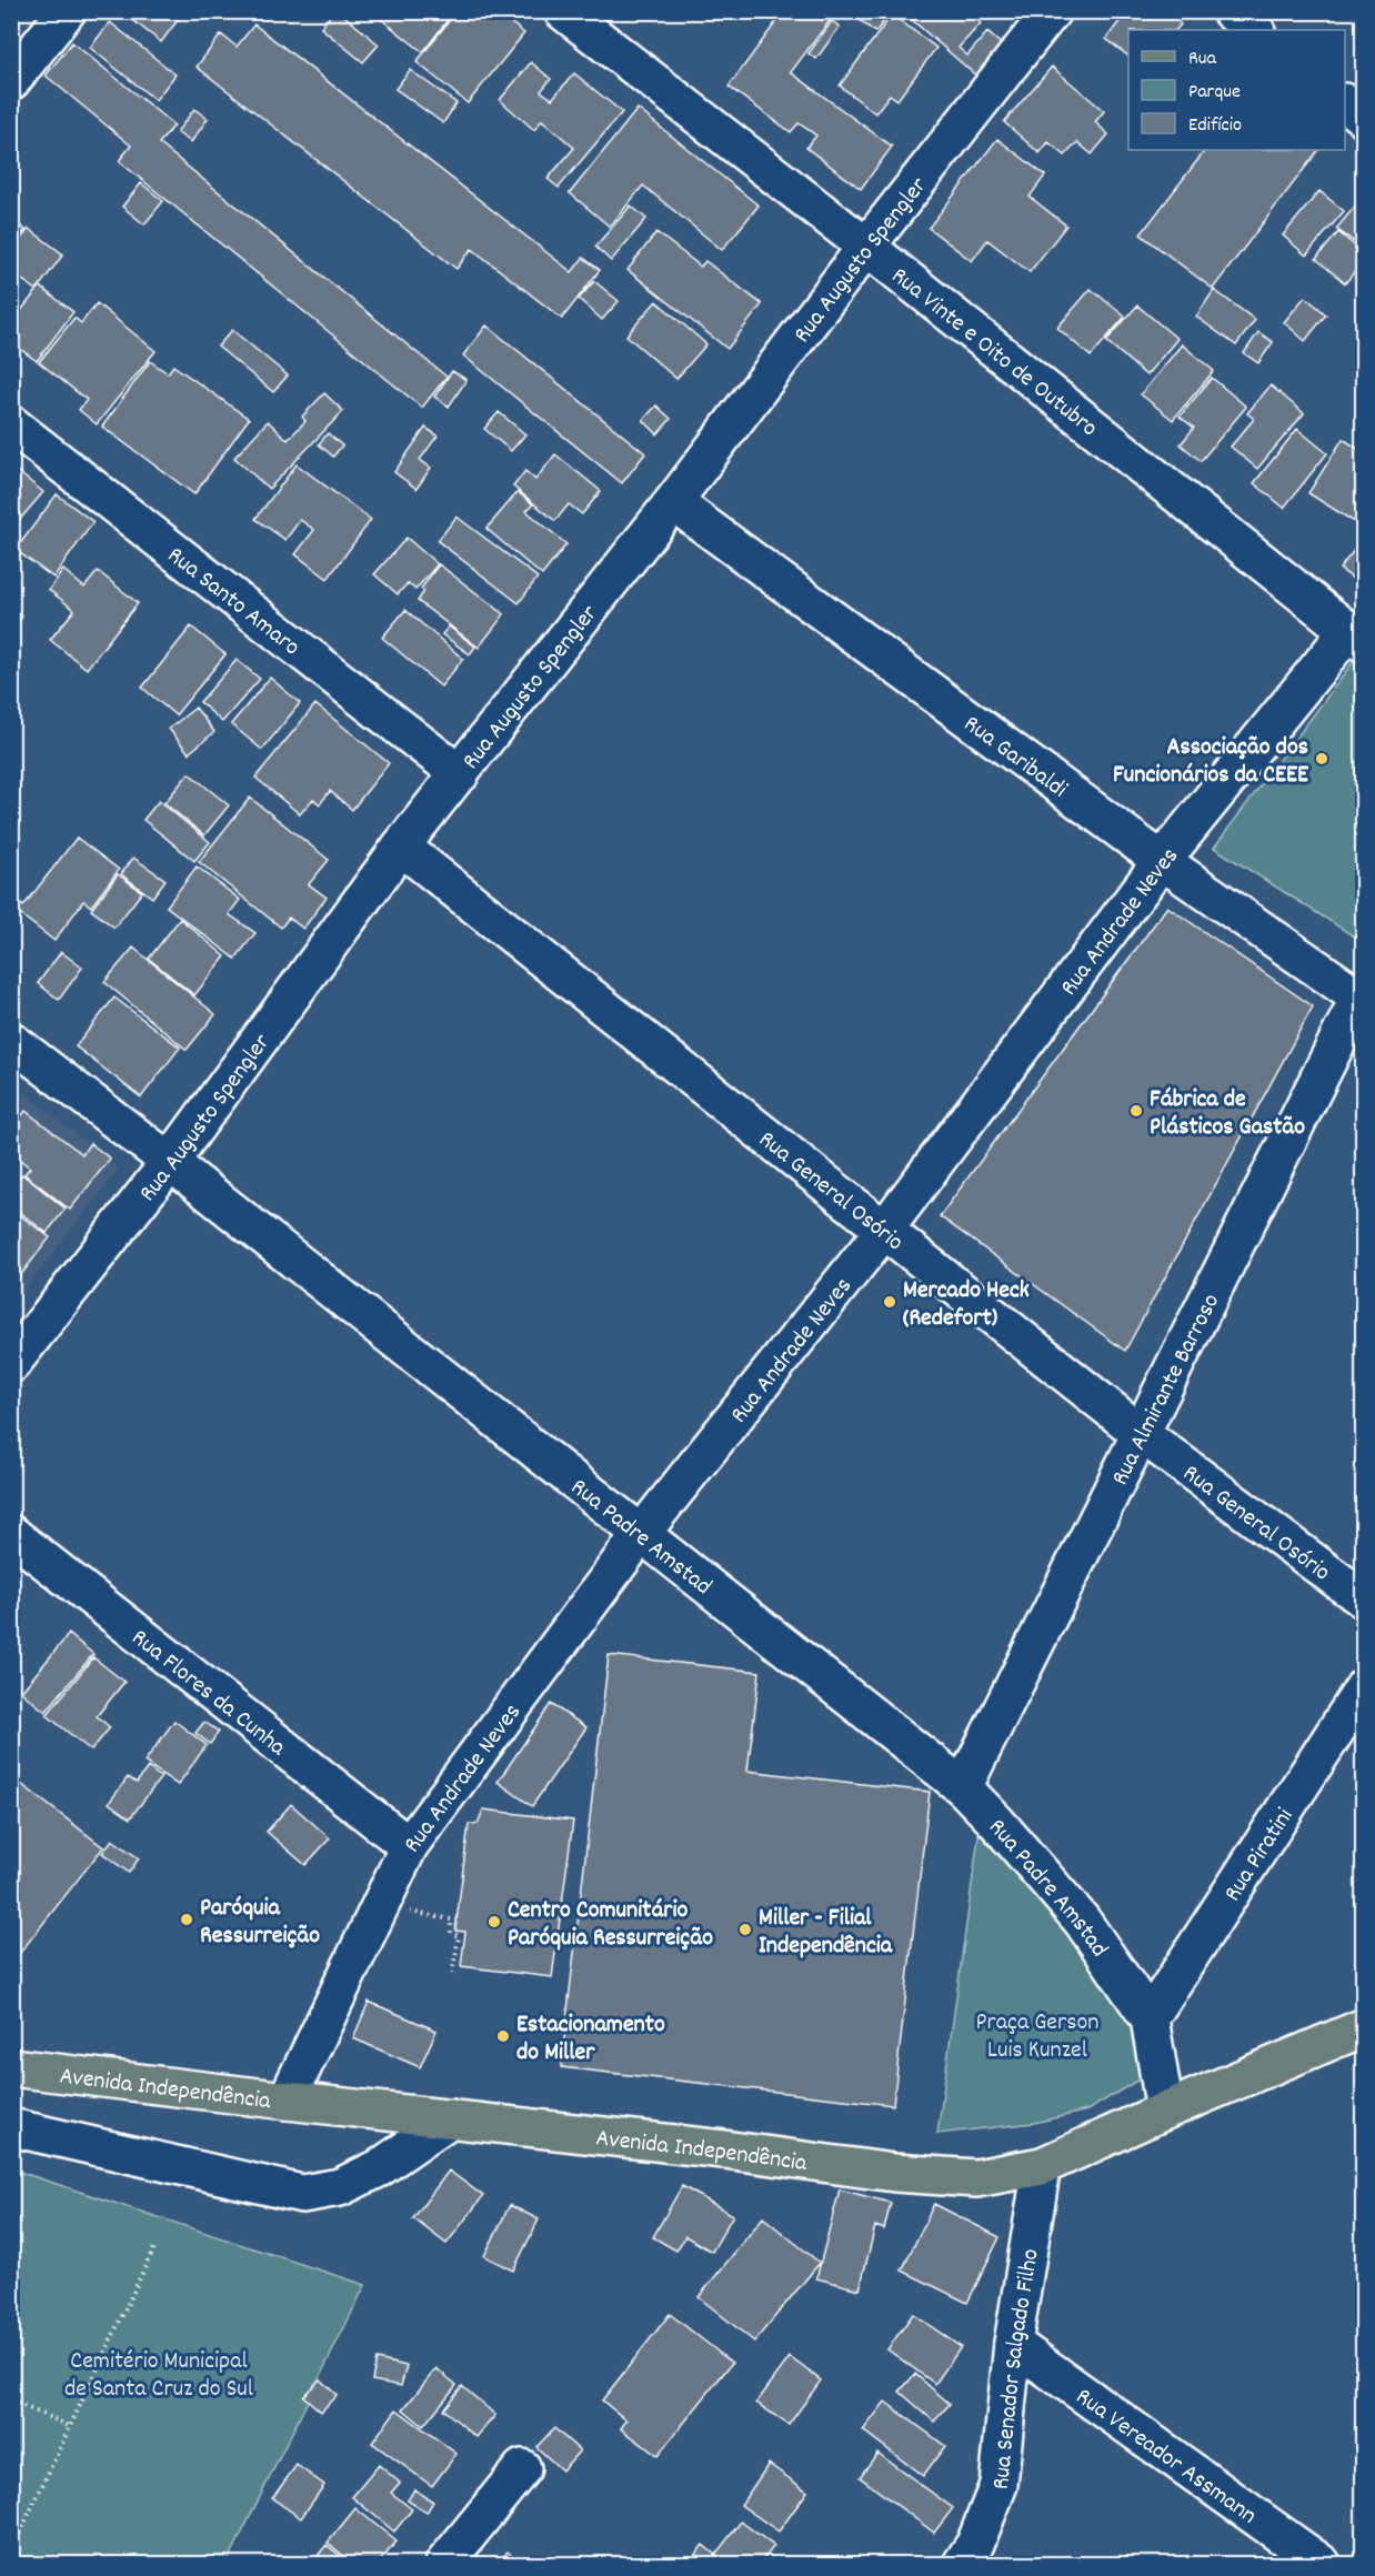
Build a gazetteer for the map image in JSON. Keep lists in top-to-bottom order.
{
  "streets": {
    "main road": ["Avenida Independência"],
    "street": [
      "Rua Augusto Spengler",
      "Rua Vinte e Oito de Outubro",
      "Rua Santo Amaro",
      "Rua Garibaldi",
      "Rua Andrade Neves",
      "Rua General Osório",
      "Rua Almirante Barroso",
      "Rua Padre Amstad",
      "Rua Flores da Cunha",
      "Rua Piratini",
      "Rua Senador Salgado Filho",
      "Rua Vereador Assmann"
    ]
  },
  "crossings": [
    ["Rua Augusto Spengler", "Rua Vinte e Oito de Outubro"],
    ["Rua Augusto Spengler", "Rua Santo Amaro"],
    ["Rua Augusto Spengler", "Rua Garibaldi"],
    ["Rua Augusto Spengler", "Rua General Osório"],
    ["Rua Augusto Spengler", "Rua Padre Amstad"],
    ["Rua Vinte e Oito de Outubro", "Rua Andrade Neves"],
    ["Rua Garibaldi", "Rua Andrade Neves"],
    ["Rua Garibaldi", "Rua Almirante Barroso"],
    ["Rua Andrade Neves", "Rua General Osório"],
    ["Rua Andrade Neves", "Rua Padre Amstad"],
    ["Rua Andrade Neves", "Rua Flores da Cunha"],
    ["Rua Andrade Neves", "Avenida Independência"],
    ["Rua General Osório", "Rua Almirante Barroso"],
    ["Rua Almirante Barroso", "Rua Padre Amstad"],
    ["Rua Padre Amstad", "Rua Piratini"],
    ["Rua Padre Amstad", "Avenida Independência"],
    ["Avenida Independência", "Rua Senador Salgado Filho"],
    ["Rua Senador Salgado Filho", "Rua Vereador Assmann"]
  ],
  "parks": ["Praça Gerson Luis Kunzel", "Cemitério Municipal de Santa Cruz do Sul"],
  "places": [
    "Associação dos Funcionários da CEEE",
    "Fábrica de Plásticos Gastão",
    "Mercado Heck (Redefort)",
    "Paróquia Ressurreição",
    "Centro Comunitário Paróquia Ressurreição",
    "Miller - Filial Independência",
    "Estacionamento do Miller"
  ],
  "legend": ["Rua", "Parque", "Edifício"]
}
